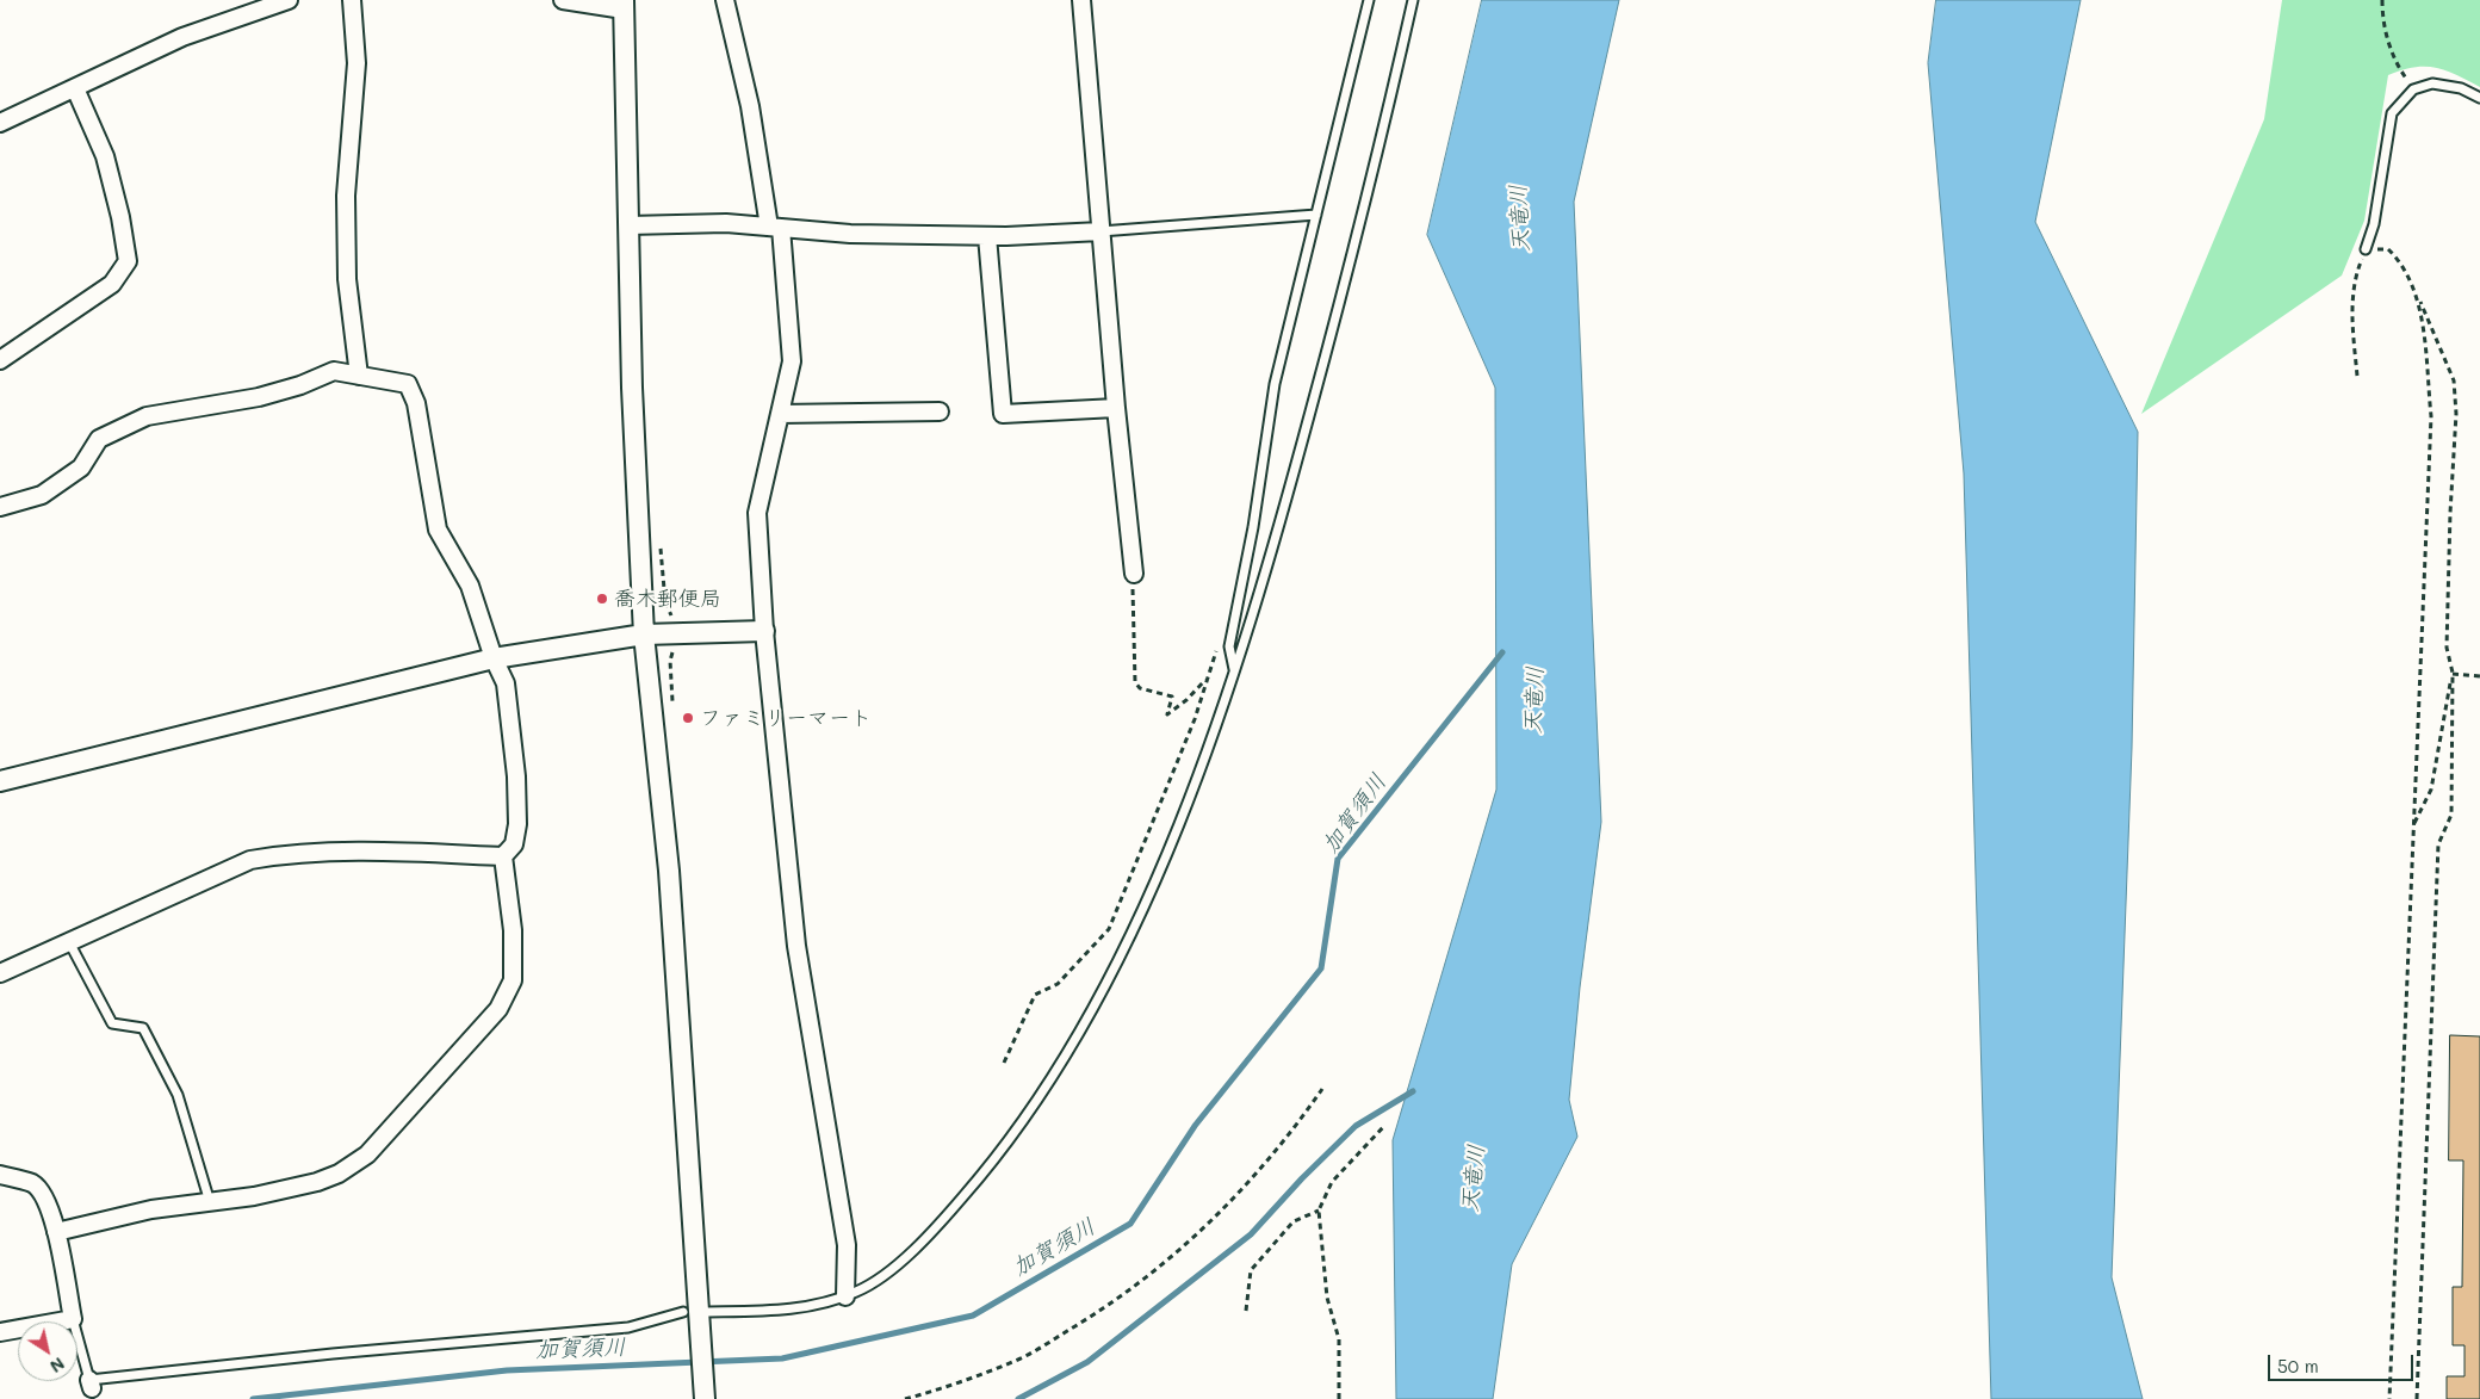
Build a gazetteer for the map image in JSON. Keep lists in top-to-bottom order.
{
  "water": ["天竜川", "加賀須川"],
  "places": ["喬木郵便局", "ファミリーマート"],
  "scale_bar": "50 m",
  "north": "bottom right"
}
